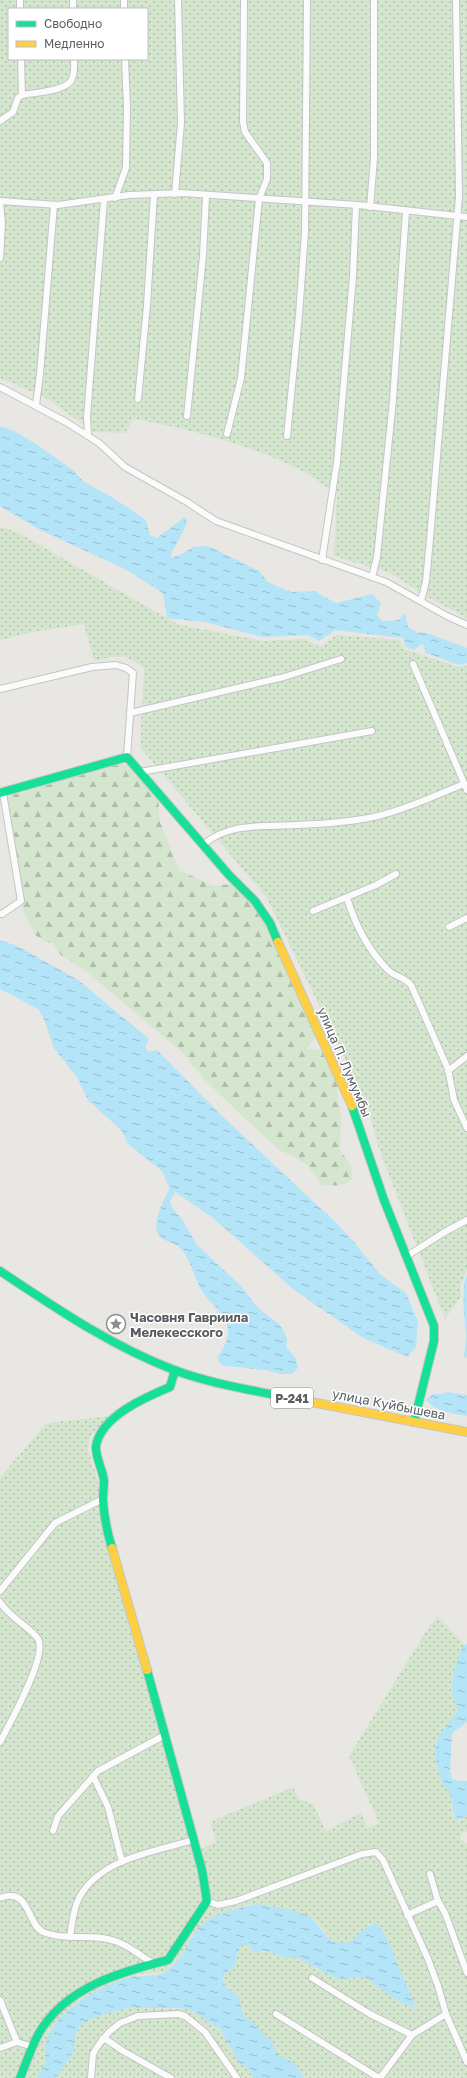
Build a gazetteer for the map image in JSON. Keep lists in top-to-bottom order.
{
  "streets": {
    "main road": ["улица П. Лумумбы", "Р-241", "улица Куйбышева"]
  },
  "crossings": [
    ["улица П. Лумумбы", "улица Куйбышева"]
  ],
  "places": {
    "place": ["Часовня Гавриила Мелекесского"]
  },
  "legend": ["Свободно", "Медленно"]
}
